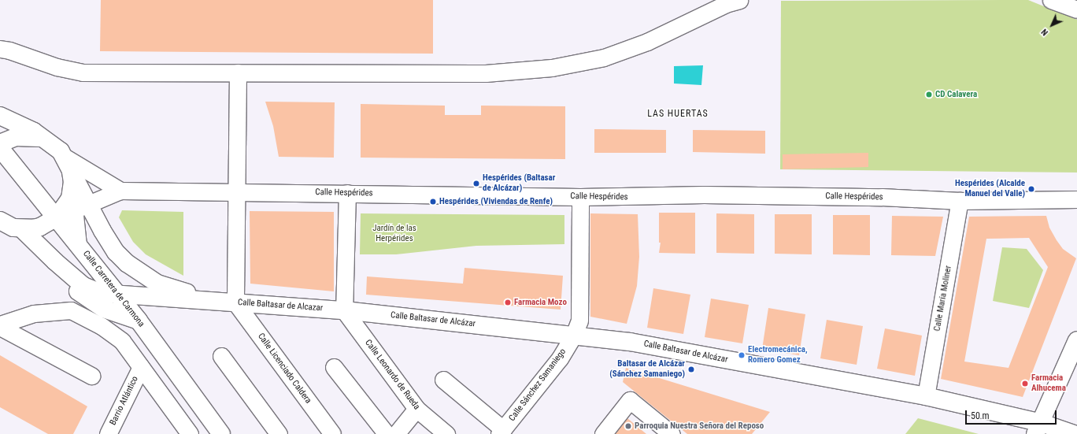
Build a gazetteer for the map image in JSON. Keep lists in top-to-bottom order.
{
  "streets": {
    "main road": ["Calle Carretera de Carmona", "Calle Baltasar de Alcazar", "Calle Baltasar de Alcázar"],
    "street": [
      "Calle Hespérides",
      "Calle María Moliner",
      "Calle Licenciado Caldera",
      "Calle Leonardo de Rueda",
      "Calle Sánchez Samaniego",
      "Barrio Atlántico"
    ]
  },
  "crossings": [
    ["Calle Hespérides", "Calle María Moliner"],
    ["Calle Hespérides", "Calle Sánchez Samaniego"],
    ["Calle María Moliner", "Calle Baltasar de Alcázar"],
    ["Calle Baltasar de Alcazar", "Calle Baltasar de Alcázar"],
    ["Calle Baltasar de Alcazar", "Calle Licenciado Caldera"],
    ["Calle Baltasar de Alcazar", "Calle Leonardo de Rueda"],
    ["Calle Baltasar de Alcázar", "Calle Leonardo de Rueda"],
    ["Calle Baltasar de Alcázar", "Calle Sánchez Samaniego"]
  ],
  "districts": ["LAS HUERTAS"],
  "parks": ["Jardín de las Herpérides"],
  "places": [
    "CD Calavera",
    "Hespérides (Baltasar de Alcázar)",
    "Hespérides (Alcalde Manuel del Valle)",
    "Hespérides (Viviendas de Renfe)",
    "Farmacia Mozo",
    "Electromecánica, Romero Gomez",
    "Baltasar de Alcázar (Sánchez Samaniego)",
    "Farmacia Alhucema",
    "Parroquia Nuestra Señora del Reposo"
  ],
  "scale_bar": "50 m",
  "north": "bottom left"
}
